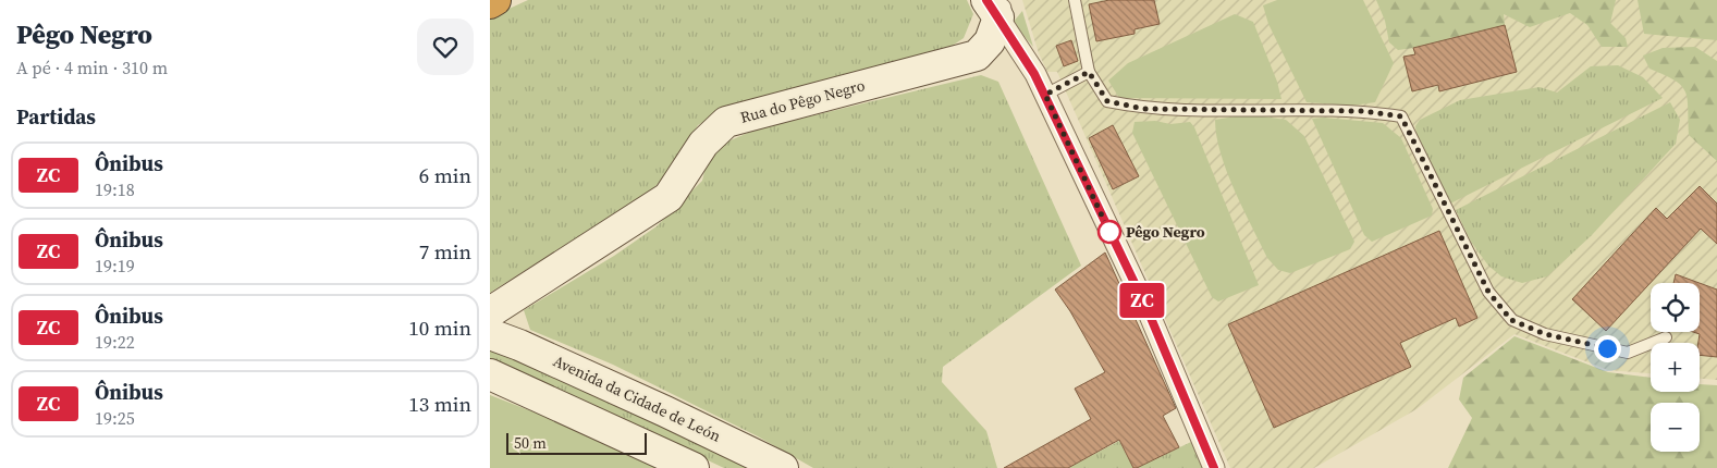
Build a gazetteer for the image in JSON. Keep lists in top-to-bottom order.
{
  "streets": {
    "street": ["Rua do Pêgo Negro", "Avenida da Cidade de León"]
  },
  "places": ["Pêgo Negro"],
  "lines": ["bus line ZC"],
  "scale_bar": "50 m",
  "page": {
    "heading": [
      ["Pêgo Negro", "A pé · 4 min · 310 m"],
      "Partidas"
    ],
    "on_map": "ZC",
    "list": [
      {
        "mark": "ZC",
        "name": "Ônibus",
        "note": "19:18",
        "value": "6 min"
      },
      {
        "mark": "ZC",
        "name": "Ônibus",
        "note": "19:19",
        "value": "7 min"
      },
      {
        "mark": "ZC",
        "name": "Ônibus",
        "note": "19:22",
        "value": "10 min"
      },
      {
        "mark": "ZC",
        "name": "Ônibus",
        "note": "19:25",
        "value": "13 min"
      }
    ],
    "map_buttons": ["+", "−"],
    "scale": "50 m"
  }
}
